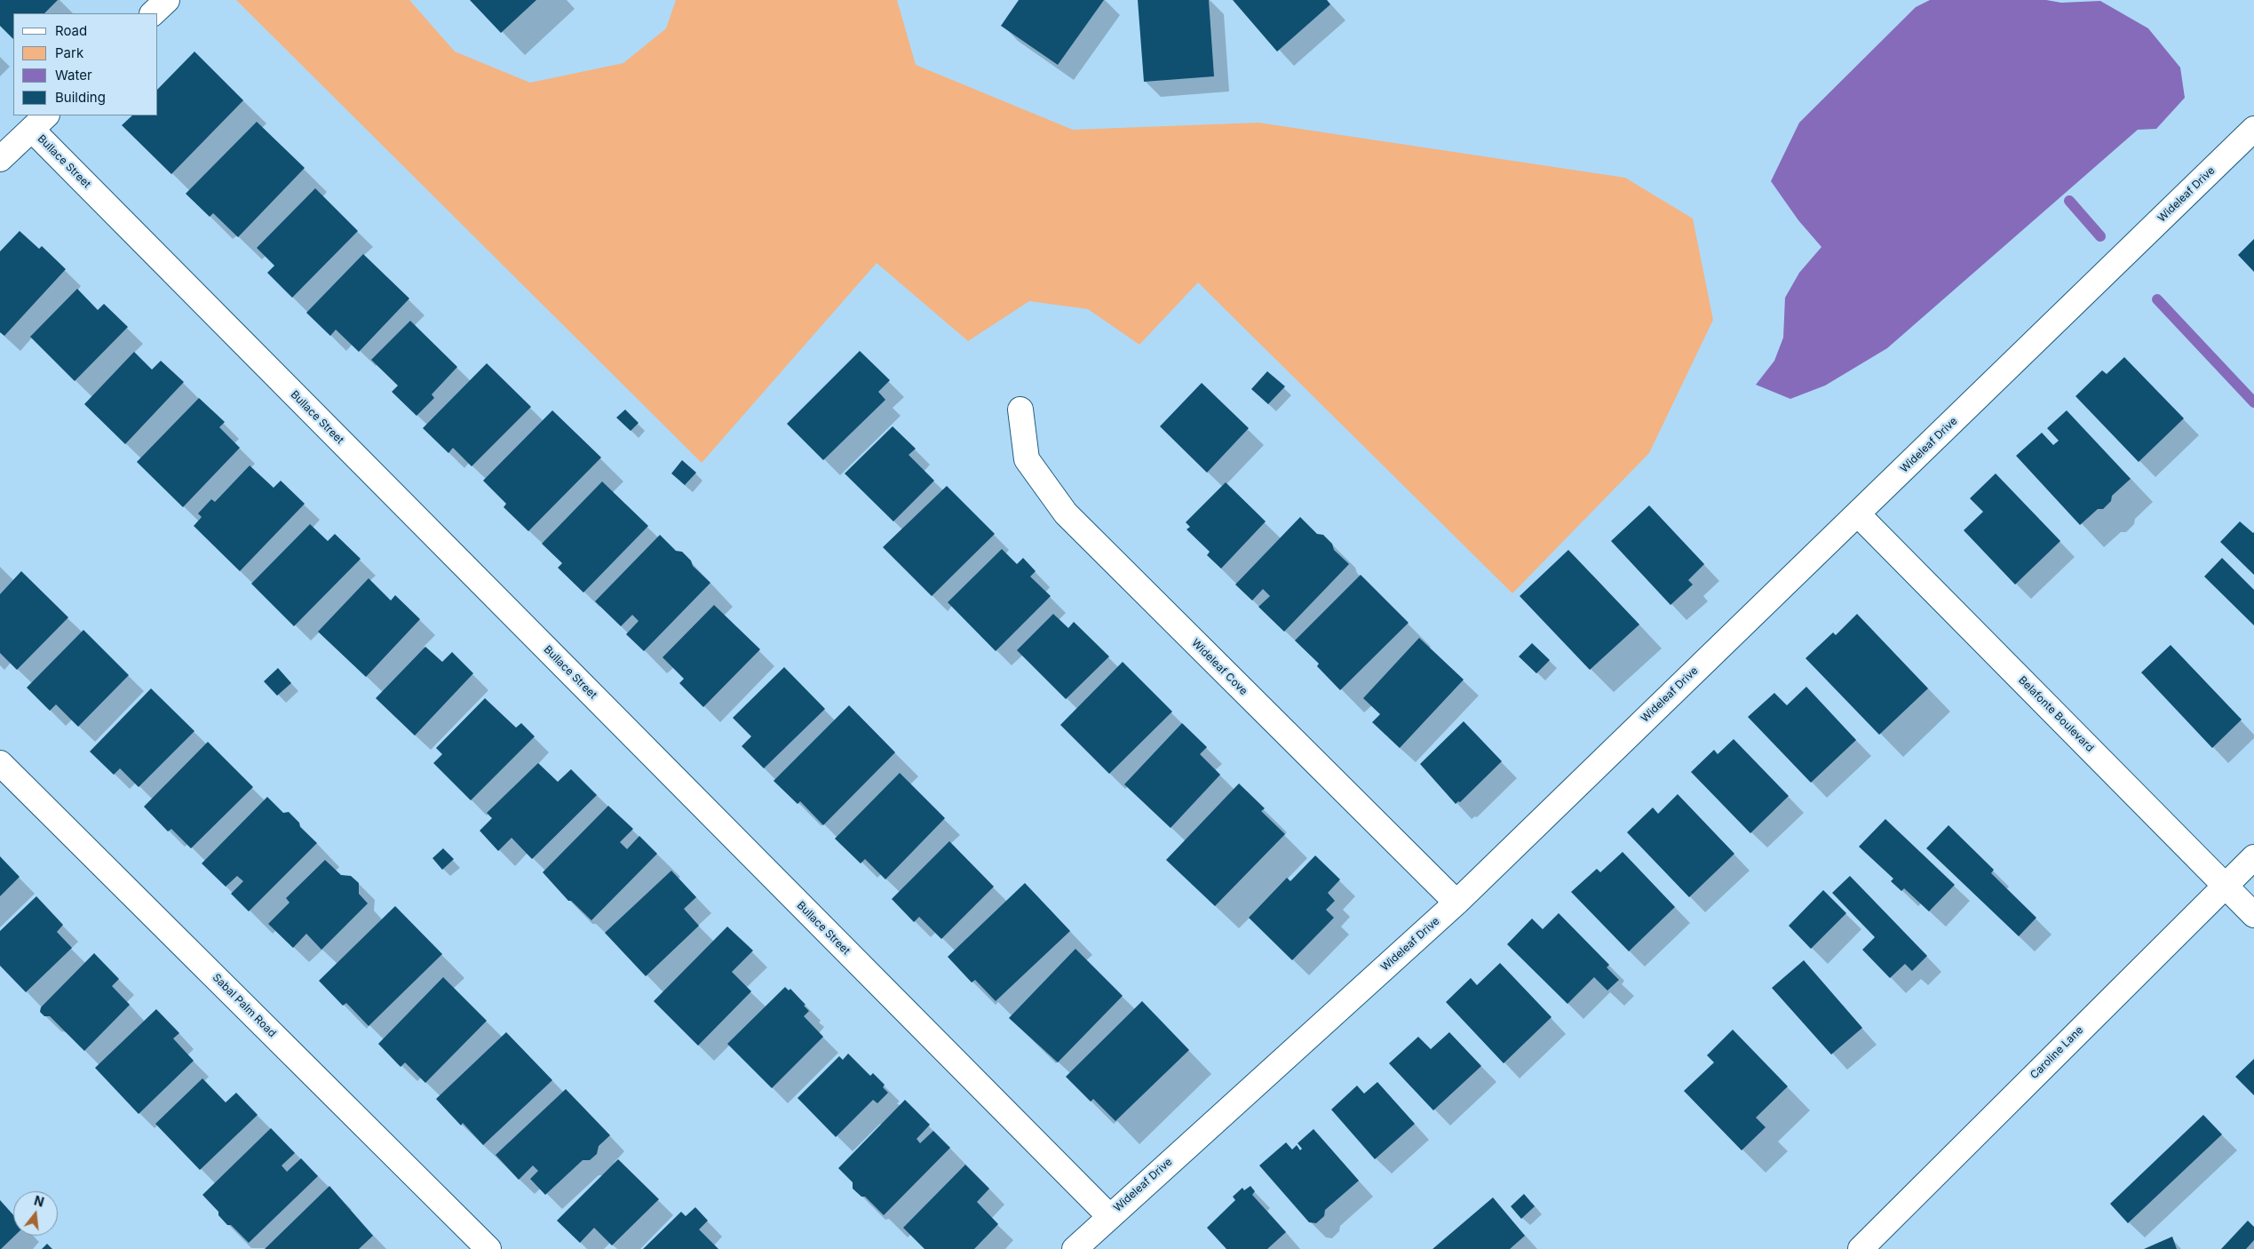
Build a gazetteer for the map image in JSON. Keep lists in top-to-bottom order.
{
  "streets": {
    "street": [
      "Bullace Street",
      "Wideleaf Drive",
      "Wideleaf Cove",
      "Belafonte Boulevard",
      "Sabal Palm Road",
      "Caroline Lane"
    ]
  },
  "crossings": [
    ["Bullace Street", "Wideleaf Drive"],
    ["Wideleaf Drive", "Wideleaf Cove"],
    ["Wideleaf Drive", "Belafonte Boulevard"],
    ["Belafonte Boulevard", "Caroline Lane"]
  ],
  "legend": [
    "Road",
    "Park",
    "Water",
    "Building"
  ],
  "north": "top"
}
